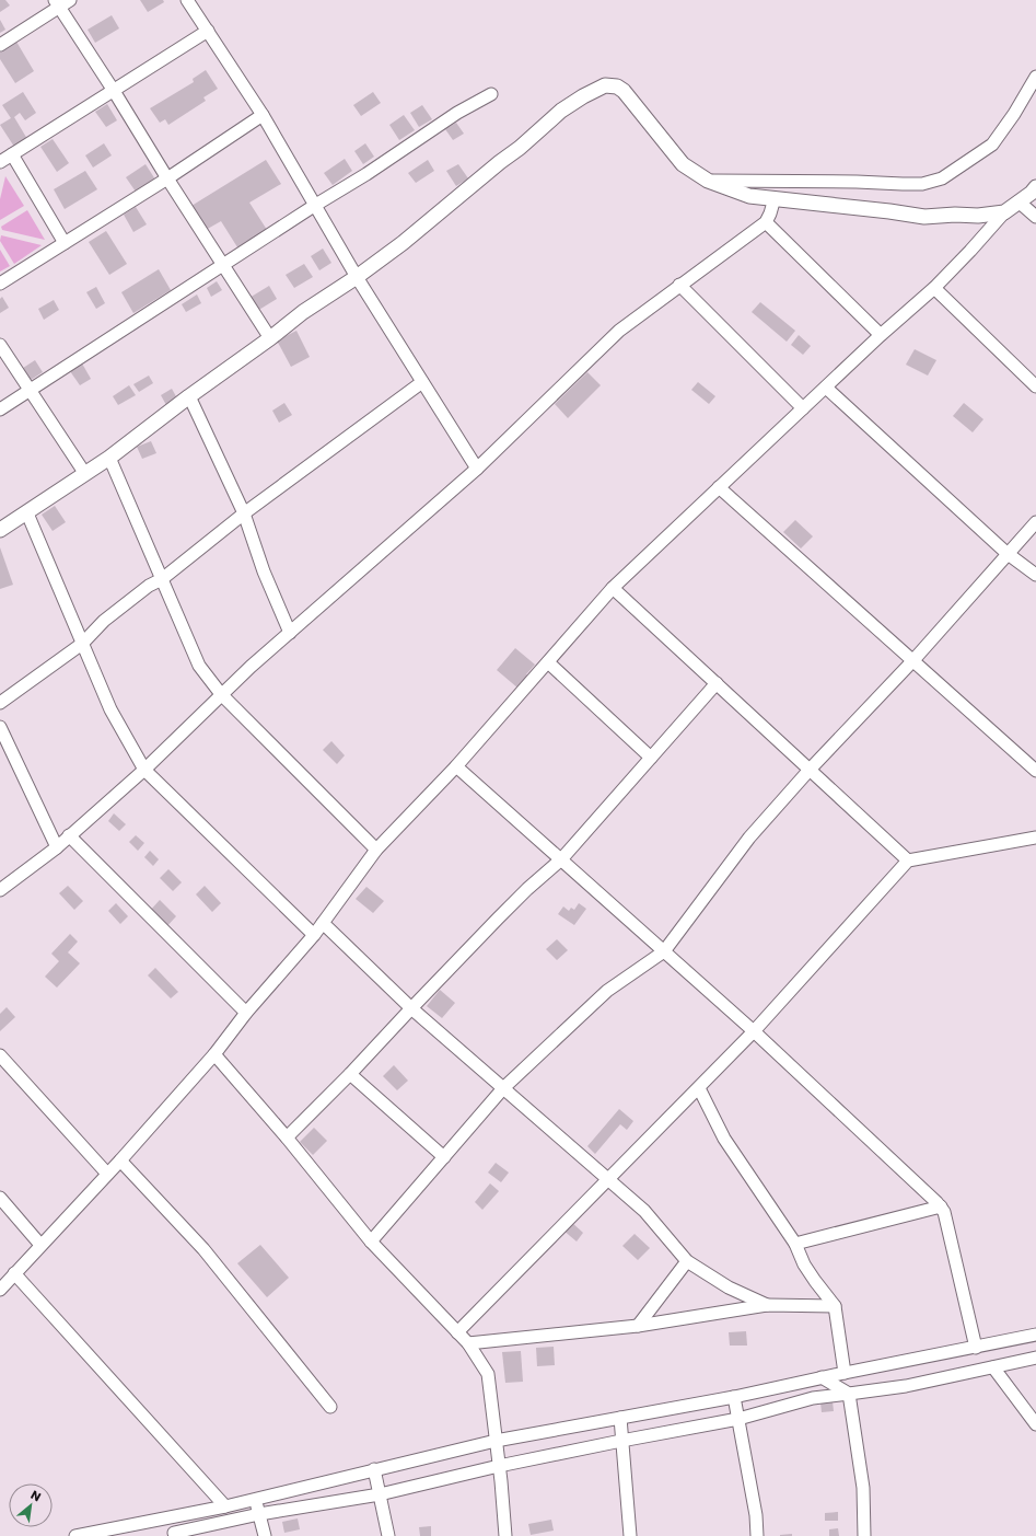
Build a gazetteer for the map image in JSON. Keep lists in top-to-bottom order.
{
  "north": "top right"
}
